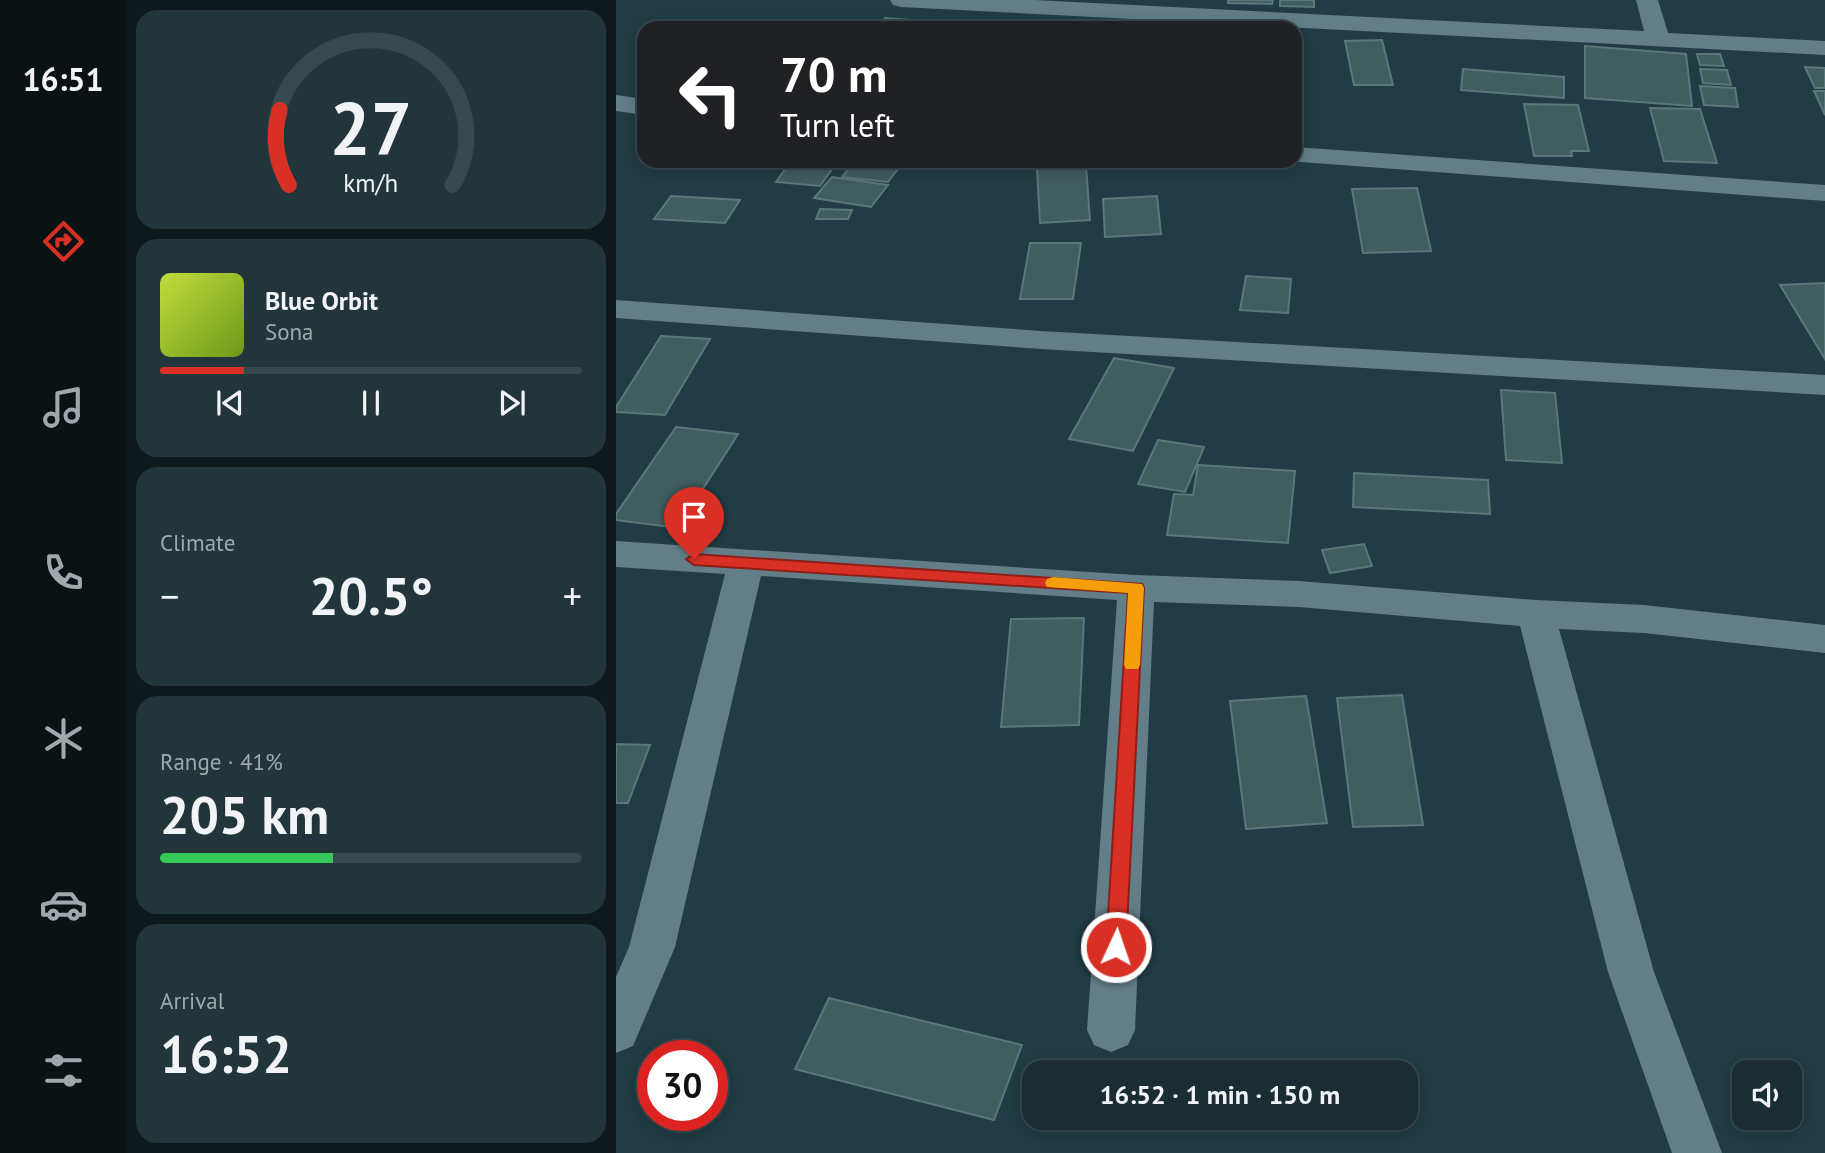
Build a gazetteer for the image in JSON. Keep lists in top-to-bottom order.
{
  "page": {
    "tabs": "16:51",
    "turn": ["70 m", "Turn left"],
    "song": ["Blue Orbit", "Sona"],
    "tile": [
      "Climate",
      ["Range · 41%", "205 km"],
      ["Arrival", "16:52"]
    ],
    "heat": ["−", "20.5°", "+"],
    "limit": "30",
    "trip": "16:52 · 1 min · 150 m",
    "gauge": ["27", "km/h"]
  }
}
